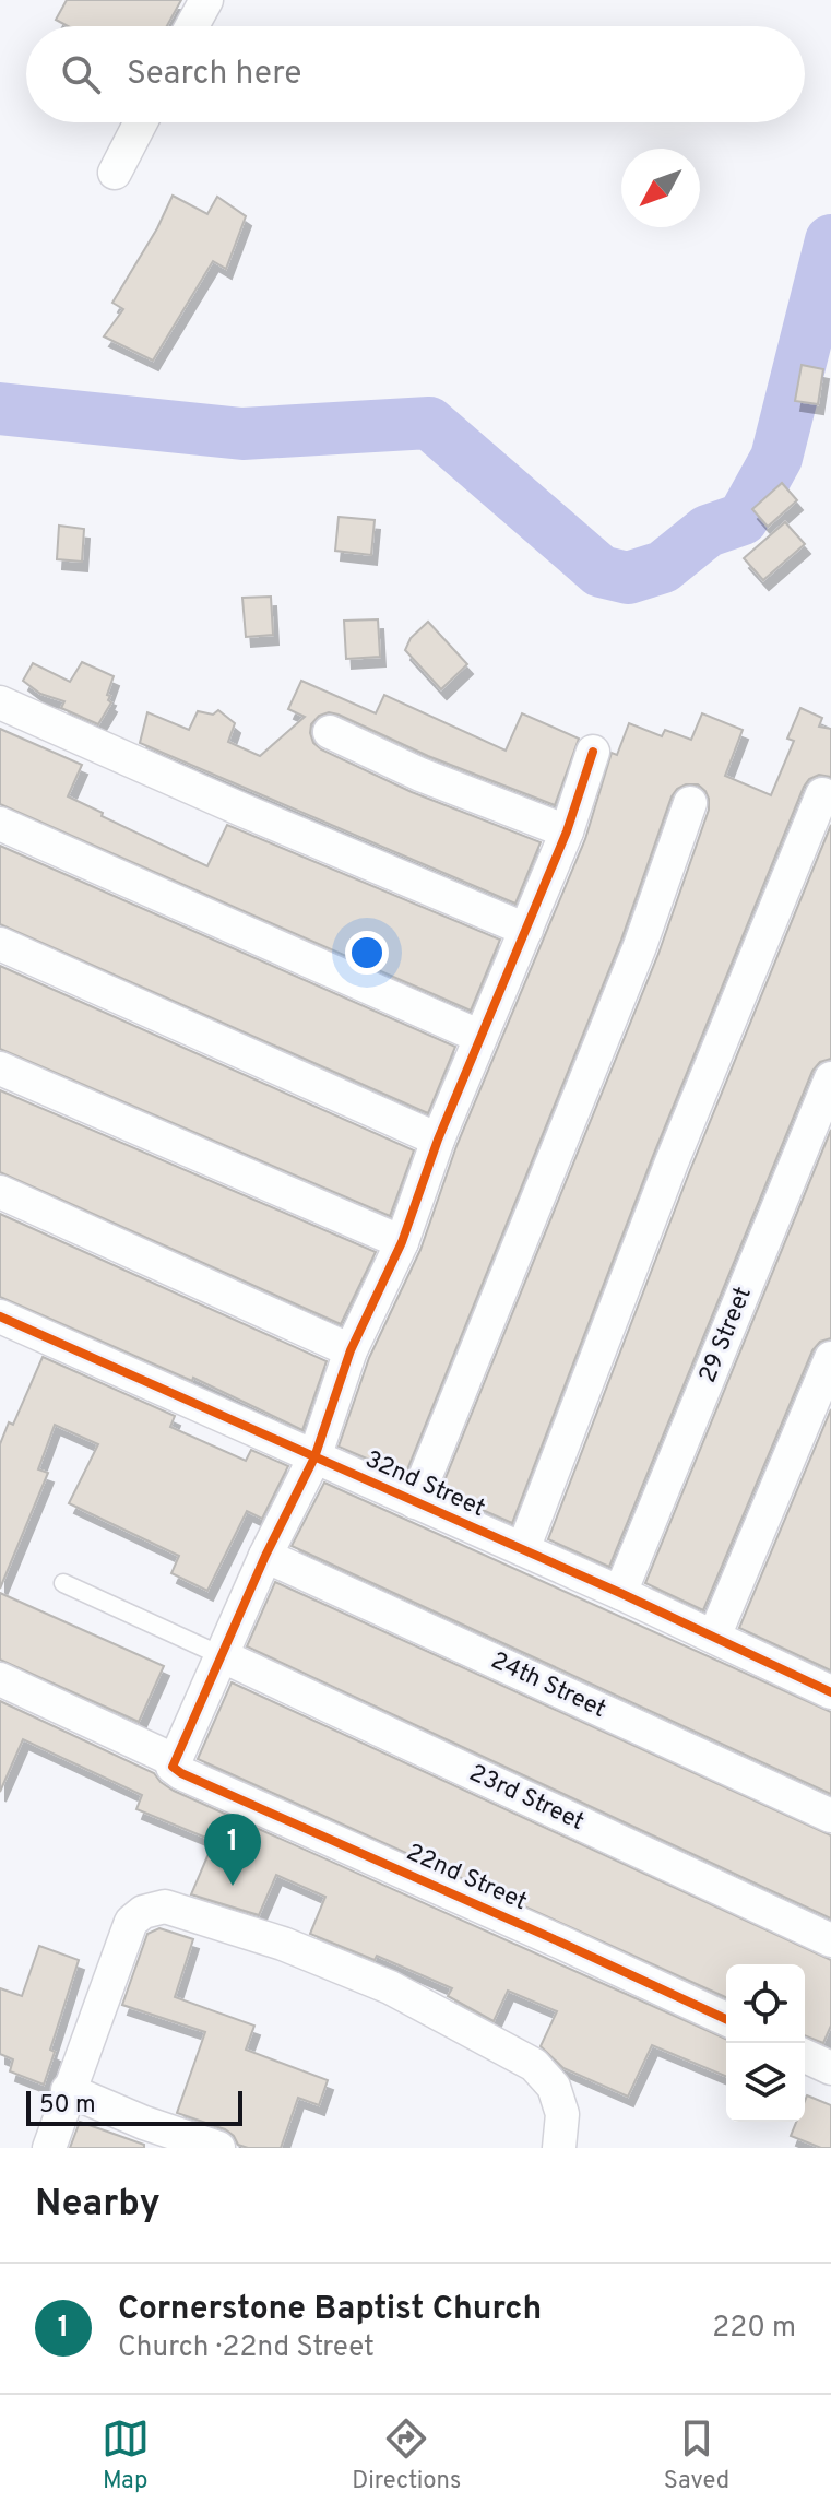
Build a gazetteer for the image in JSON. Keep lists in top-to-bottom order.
{
  "streets": {
    "street": [
      "29 Street",
      "32nd Street",
      "24th Street",
      "23rd Street",
      "22nd Street"
    ]
  },
  "crossings": [
    ["29 Street", "32nd Street"]
  ],
  "scale_bar": "50 m",
  "north": "bottom left",
  "page": {
    "search": "Search here",
    "pins": "1",
    "scale": "50 m",
    "heading": "Nearby",
    "list": [
      {
        "mark": "1",
        "name": "Cornerstone Baptist Church",
        "note": "Church · 22nd Street",
        "value": "220 m"
      }
    ],
    "nav": ["Map", "Directions", "Saved"]
  }
}
